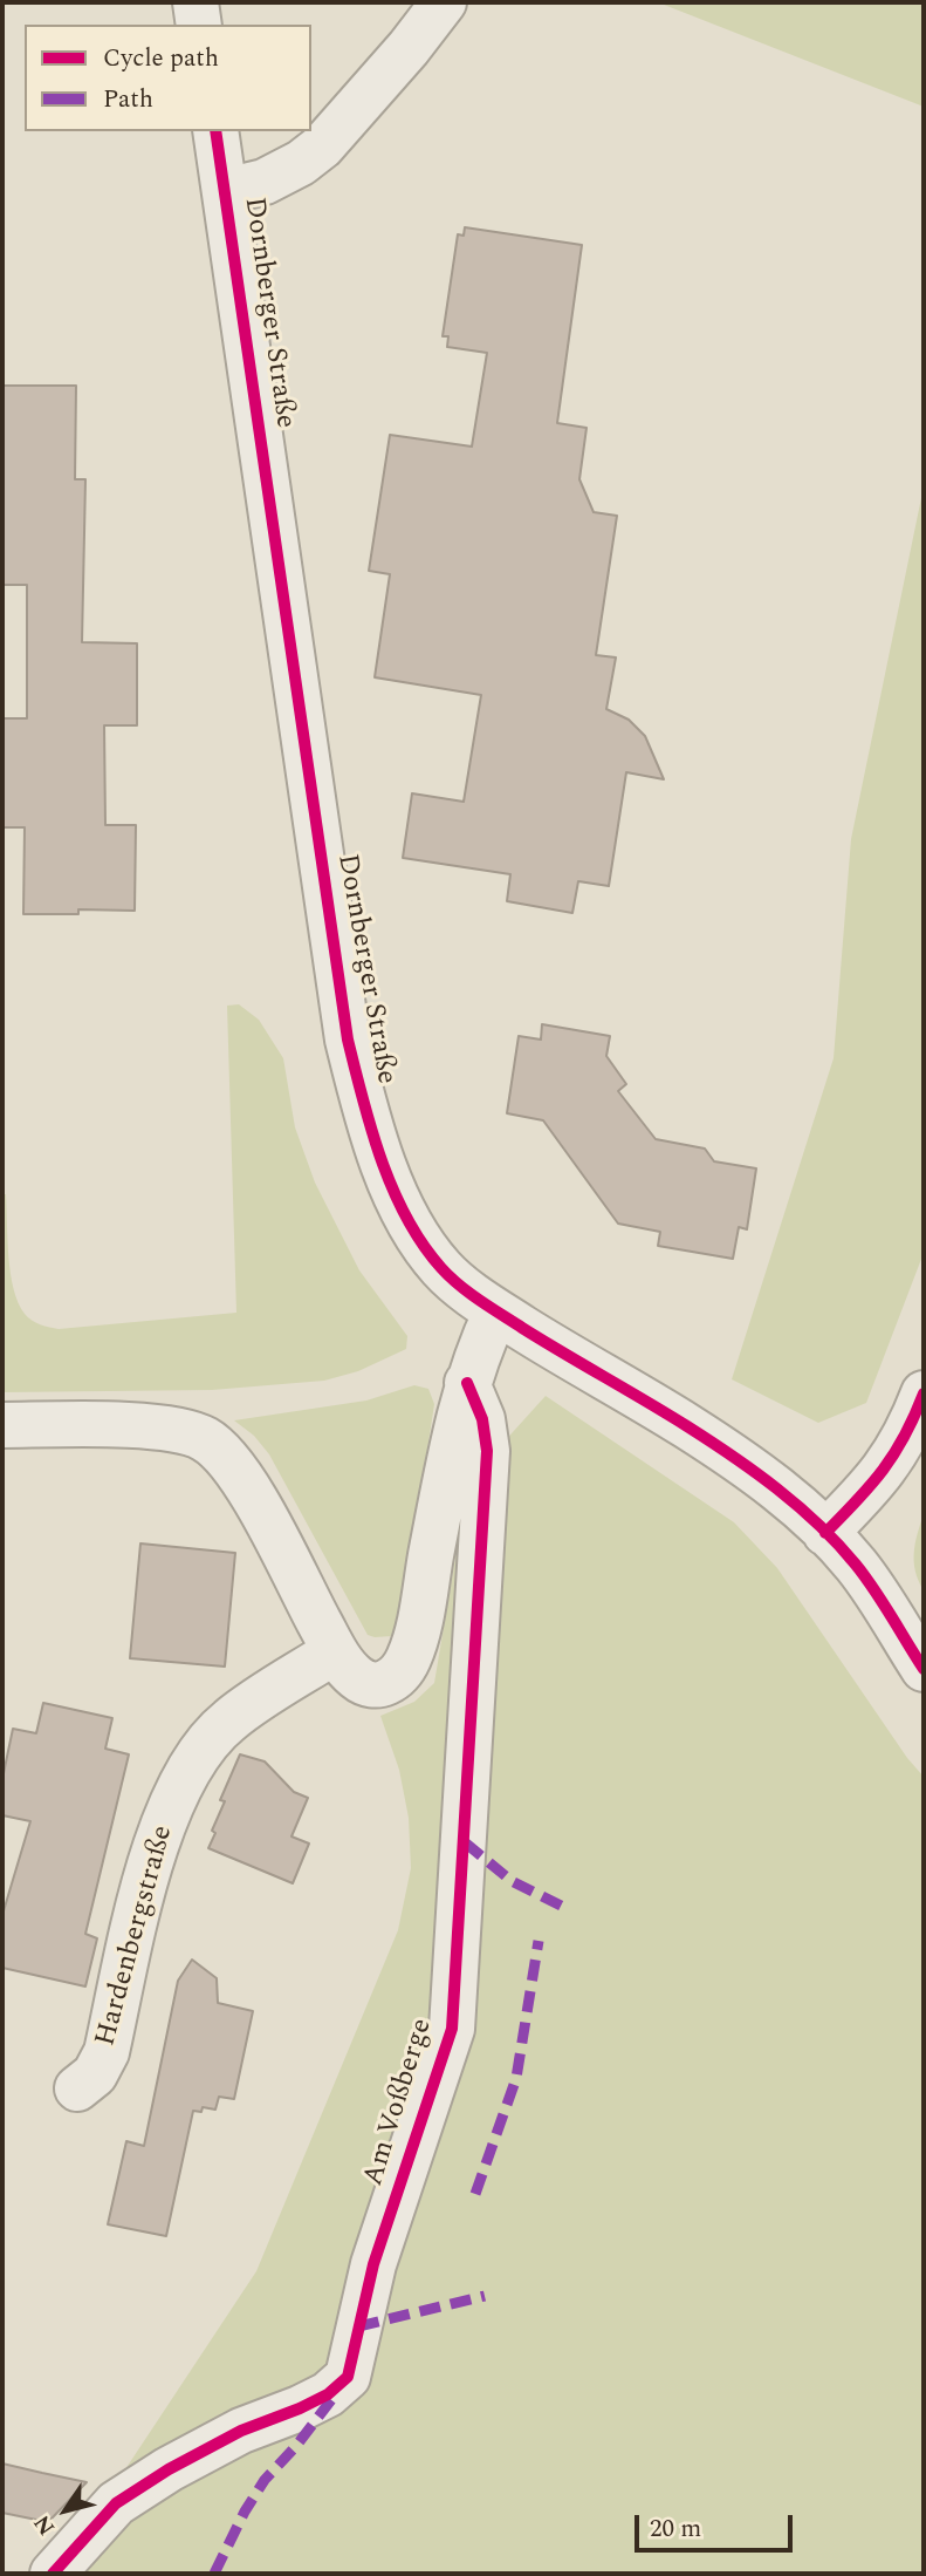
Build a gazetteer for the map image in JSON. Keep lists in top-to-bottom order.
{
  "streets": {
    "street": ["Dornberger Straße", "Hardenbergstraße", "Am Voßberge"]
  },
  "legend": ["Cycle path", "Path"],
  "scale_bar": "20 m",
  "north": "bottom left"
}
